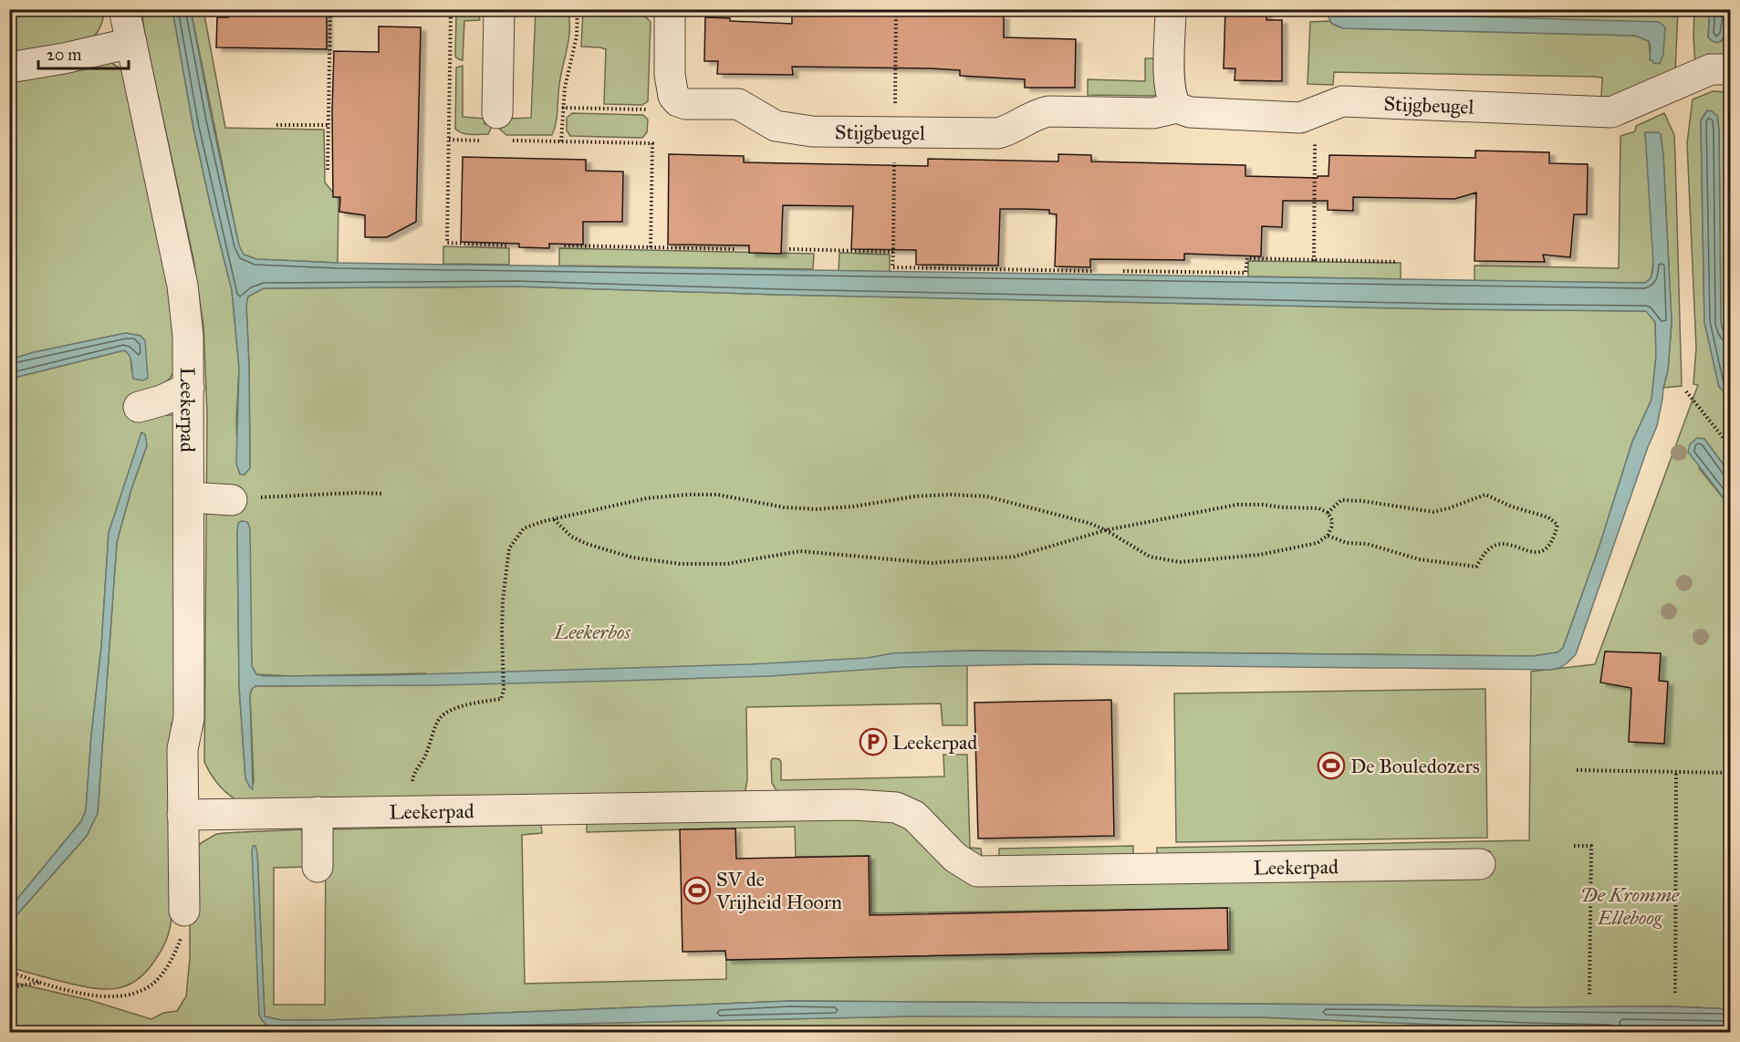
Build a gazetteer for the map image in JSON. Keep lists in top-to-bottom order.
{
  "streets": {
    "street": ["Stijgbeugel", "Leekerpad"]
  },
  "parks": ["Leekerbos", "De Kromme Elleboog"],
  "places": {
    "parking": ["Leekerpad"],
    "sports": ["De Bouledozers", "SV de Vrijheid Hoorn"]
  },
  "scale_bar": "20 m"
}
